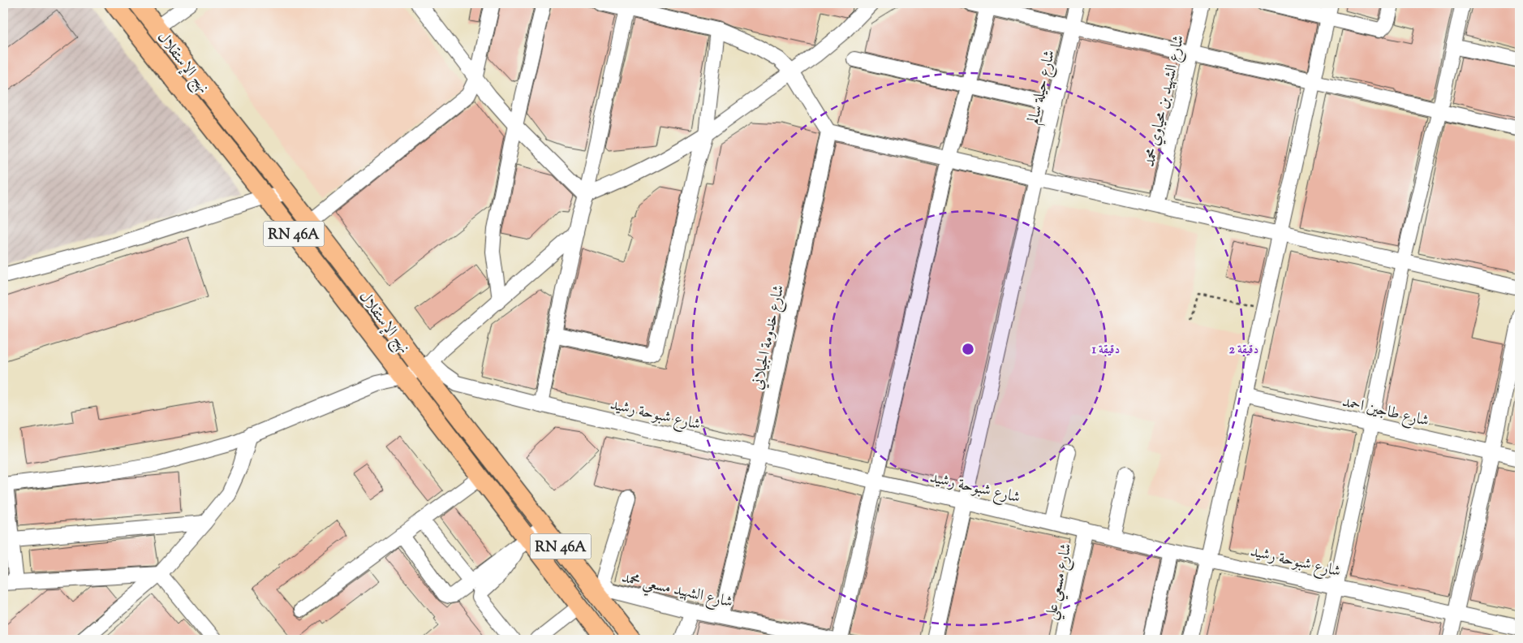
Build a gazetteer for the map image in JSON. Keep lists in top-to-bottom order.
{
  "streets": {
    "main road": ["نهج الإستقلال", "RN 46A"],
    "street": [
      "شارع حيلة سالم",
      "شارع الشهيد بن محياوي محمد",
      "شارع خدومة الجيلاني",
      "شارع طاجين احمد",
      "شارع شبوحة رشيد",
      "شارع مسعي علي",
      "شارع الشهيد مسعي محمد"
    ]
  },
  "crossings": [
    ["نهج الإستقلال", "شارع شبوحة رشيد"],
    ["شارع حيلة سالم", "شارع شبوحة رشيد"],
    ["شارع خدومة الجيلاني", "شارع شبوحة رشيد"],
    ["شارع خدومة الجيلاني", "شارع الشهيد مسعي محمد"],
    ["شارع شبوحة رشيد", "شارع مسعي علي"]
  ],
  "rings": ["1 دقيقة", "2 دقيقة"]
}
